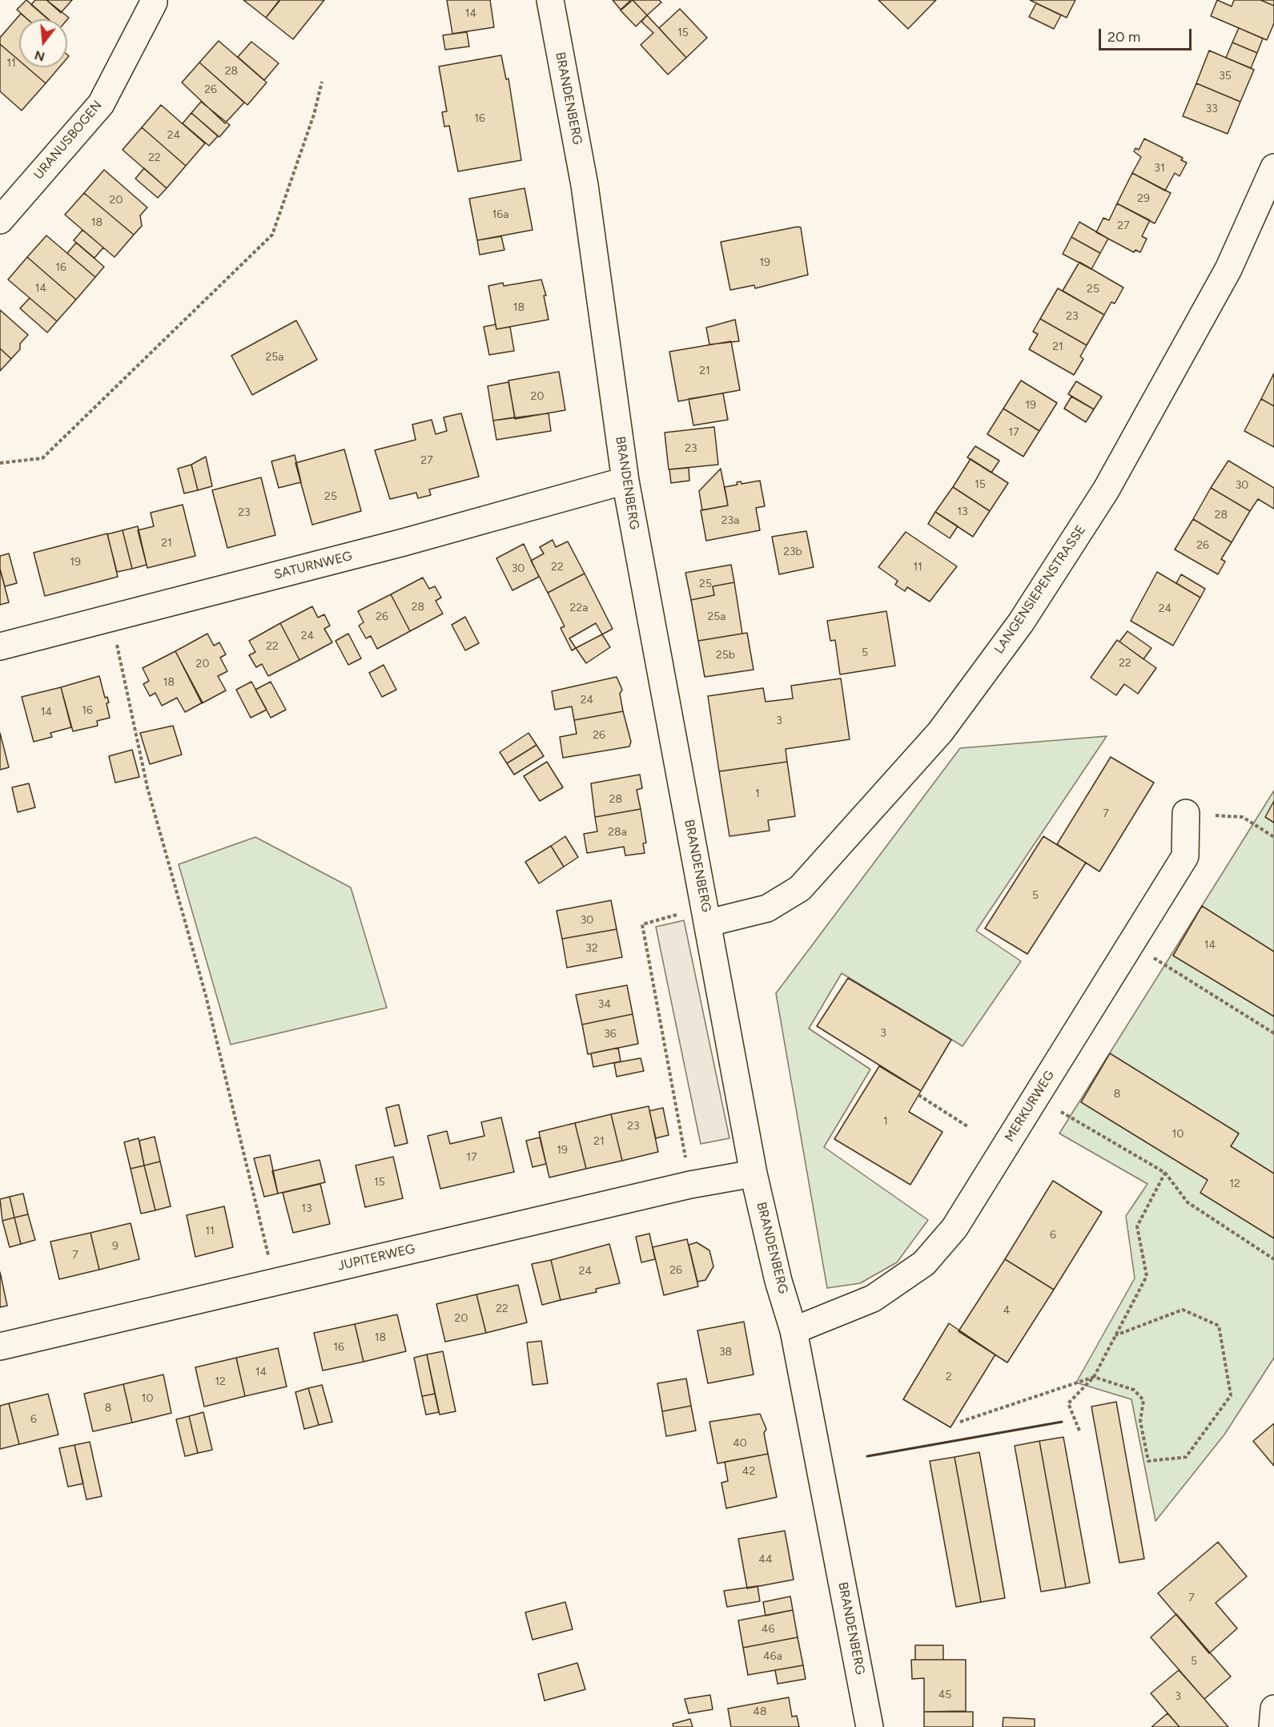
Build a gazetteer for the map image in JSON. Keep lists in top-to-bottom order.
{
  "streets": {
    "street": [
      "BRANDENBERG",
      "URANUSBOGEN",
      "SATURNWEG",
      "LANGENSIEPENSTRASSE",
      "MERKURWEG",
      "JUPITERWEG"
    ]
  },
  "crossings": [
    ["BRANDENBERG", "SATURNWEG"],
    ["BRANDENBERG", "LANGENSIEPENSTRASSE"],
    ["BRANDENBERG", "MERKURWEG"],
    ["BRANDENBERG", "JUPITERWEG"]
  ],
  "house_numbers": [
    "14",
    "15",
    "11",
    "28",
    "35",
    "26",
    "33",
    "16",
    "24",
    "22",
    "31",
    "29",
    "20",
    "16a",
    "18",
    "27",
    "19",
    "16",
    "14",
    "25",
    "18",
    "23",
    "21",
    "25a",
    "21",
    "20",
    "19",
    "17",
    "23",
    "27",
    "15",
    "30",
    "25",
    "13",
    "23",
    "28",
    "23a",
    "21",
    "26",
    "23b",
    "19",
    "22",
    "11",
    "30",
    "25",
    "28",
    "22a",
    "24",
    "26",
    "25a",
    "24",
    "22",
    "5",
    "25b",
    "22",
    "20",
    "18",
    "24",
    "16",
    "14",
    "3",
    "26",
    "1",
    "28",
    "7",
    "28a",
    "5",
    "30",
    "14",
    "32",
    "34",
    "3",
    "36",
    "8",
    "1",
    "23",
    "10",
    "21",
    "19",
    "17",
    "15",
    "12",
    "13",
    "11",
    "6",
    "9",
    "7",
    "26",
    "24",
    "22",
    "4",
    "20",
    "18",
    "16",
    "38",
    "14",
    "2",
    "12",
    "10",
    "8",
    "6",
    "40",
    "42",
    "44",
    "7",
    "46",
    "46a",
    "5",
    "45",
    "3",
    "48"
  ],
  "scale_bar": "20 m",
  "north": "bottom"
}
